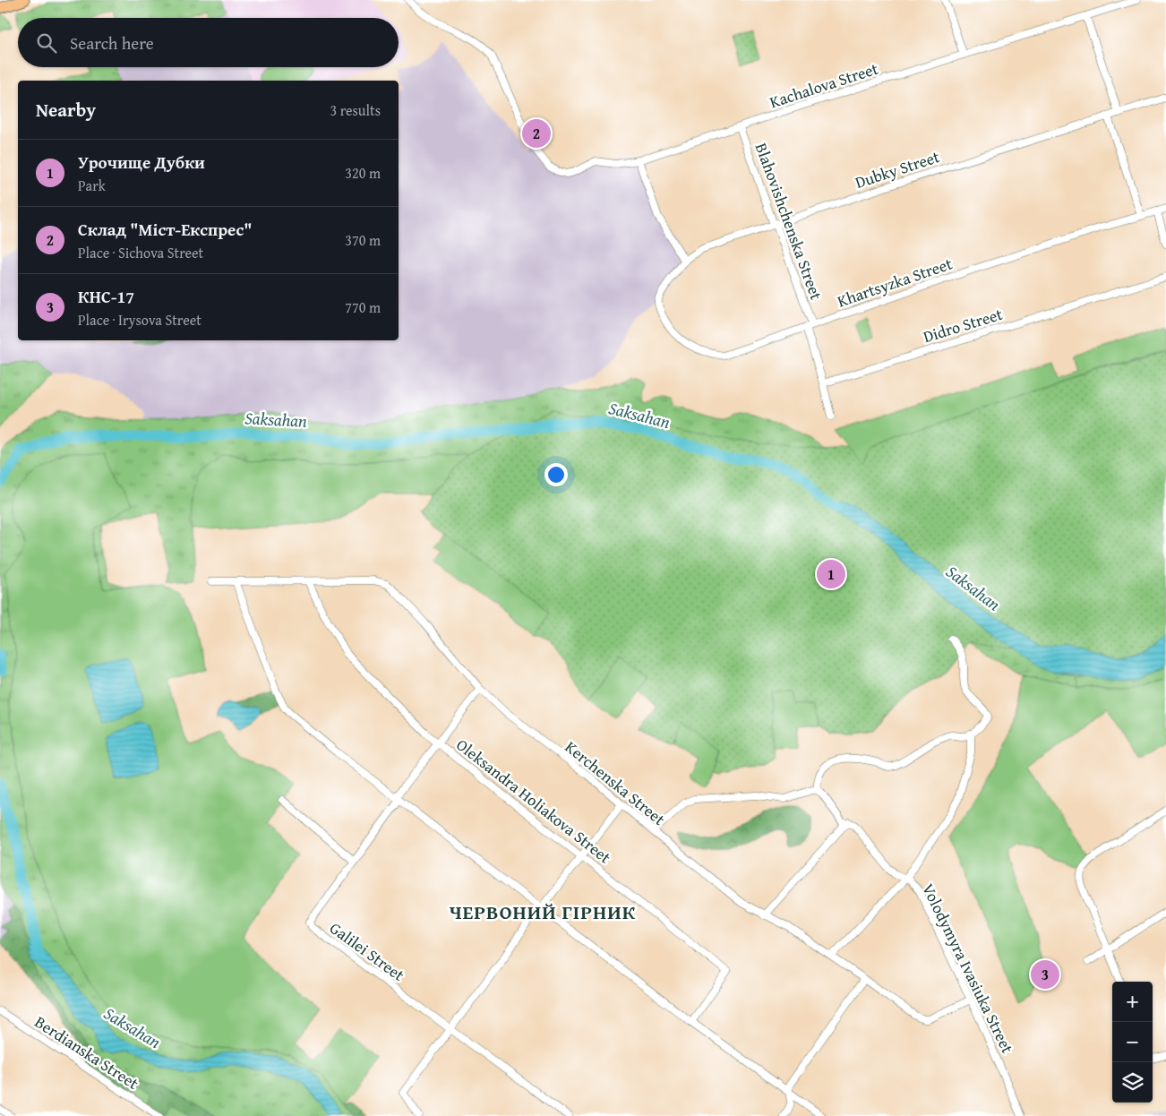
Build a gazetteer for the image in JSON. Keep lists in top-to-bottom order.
{
  "streets": {
    "street": [
      "Kachalova Street",
      "Dubky Street",
      "Blahovishchenska Street",
      "Khartsyzka Street",
      "Didro Street",
      "Kerchenska Street",
      "Oleksandra Holiakova Street",
      "Galilei Street",
      "Volodymyra Ivasiuka Street",
      "Berdianska Street"
    ]
  },
  "crossings": [
    ["Kachalova Street", "Blahovishchenska Street"],
    ["Dubky Street", "Blahovishchenska Street"],
    ["Dubky Street", "Khartsyzka Street"],
    ["Blahovishchenska Street", "Khartsyzka Street"],
    ["Kerchenska Street", "Oleksandra Holiakova Street"],
    ["Kerchenska Street", "Volodymyra Ivasiuka Street"]
  ],
  "districts": ["ЧЕРВОНИЙ ГІРНИК"],
  "water": ["Saksahan"],
  "page": {
    "search": "Search here",
    "heading": ["Nearby", "3 results"],
    "pins": ["2", "1", "3"],
    "list": [
      {
        "mark": "1",
        "name": "Урочище Дубки",
        "note": "Park",
        "value": "320 m"
      },
      {
        "mark": "2",
        "name": "Склад \"Міст-Експрес\"",
        "note": "Place · Sichova Street",
        "value": "370 m"
      },
      {
        "mark": "3",
        "name": "КНС-17",
        "note": "Place · Irysova Street",
        "value": "770 m"
      }
    ],
    "map_buttons": ["+", "−"]
  }
}
